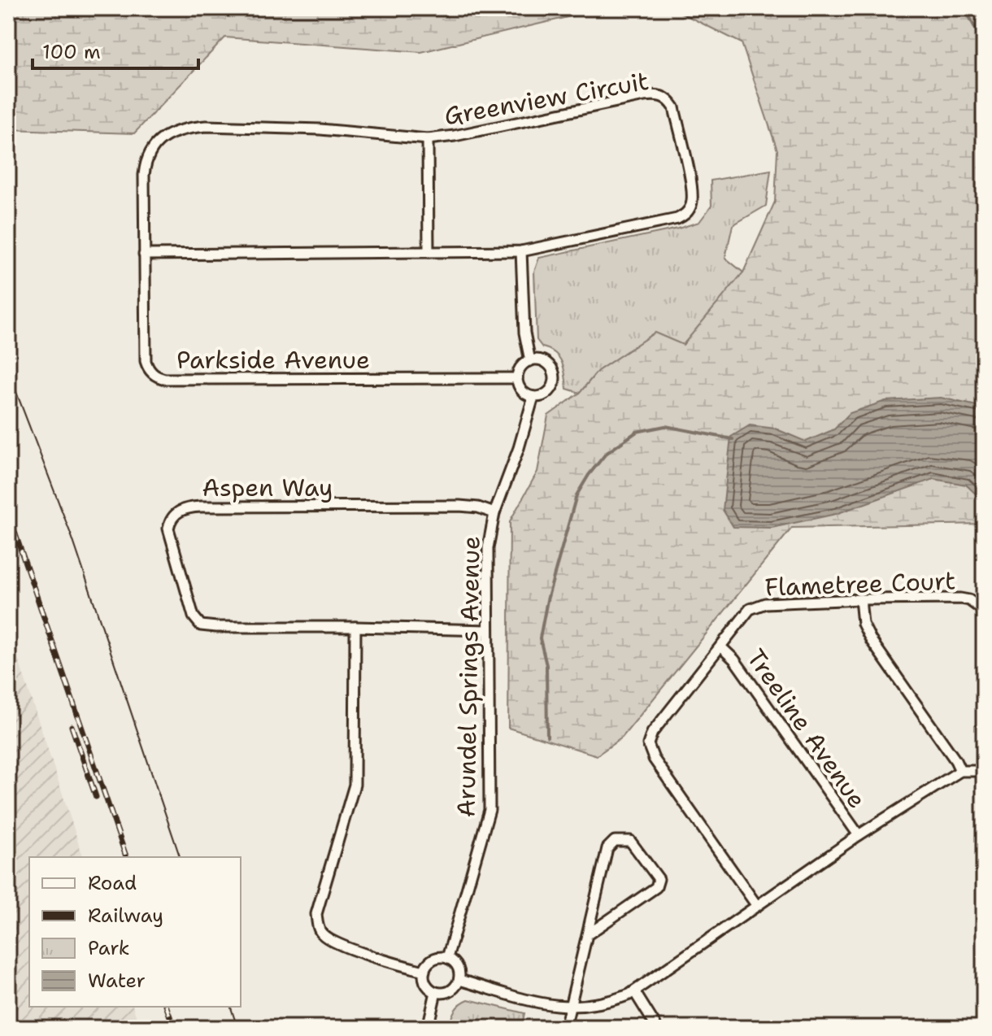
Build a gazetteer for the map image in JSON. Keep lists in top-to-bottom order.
{
  "streets": {
    "street": [
      "Greenview Circuit",
      "Parkside Avenue",
      "Aspen Way",
      "Flametree Court",
      "Arundel Springs Avenue",
      "Treeline Avenue"
    ]
  },
  "crossings": [
    ["Greenview Circuit", "Parkside Avenue"],
    ["Parkside Avenue", "Arundel Springs Avenue"],
    ["Aspen Way", "Arundel Springs Avenue"],
    ["Flametree Court", "Treeline Avenue"]
  ],
  "legend": [
    "Road",
    "Railway",
    "Park",
    "Water"
  ],
  "scale_bar": "100 m"
}
